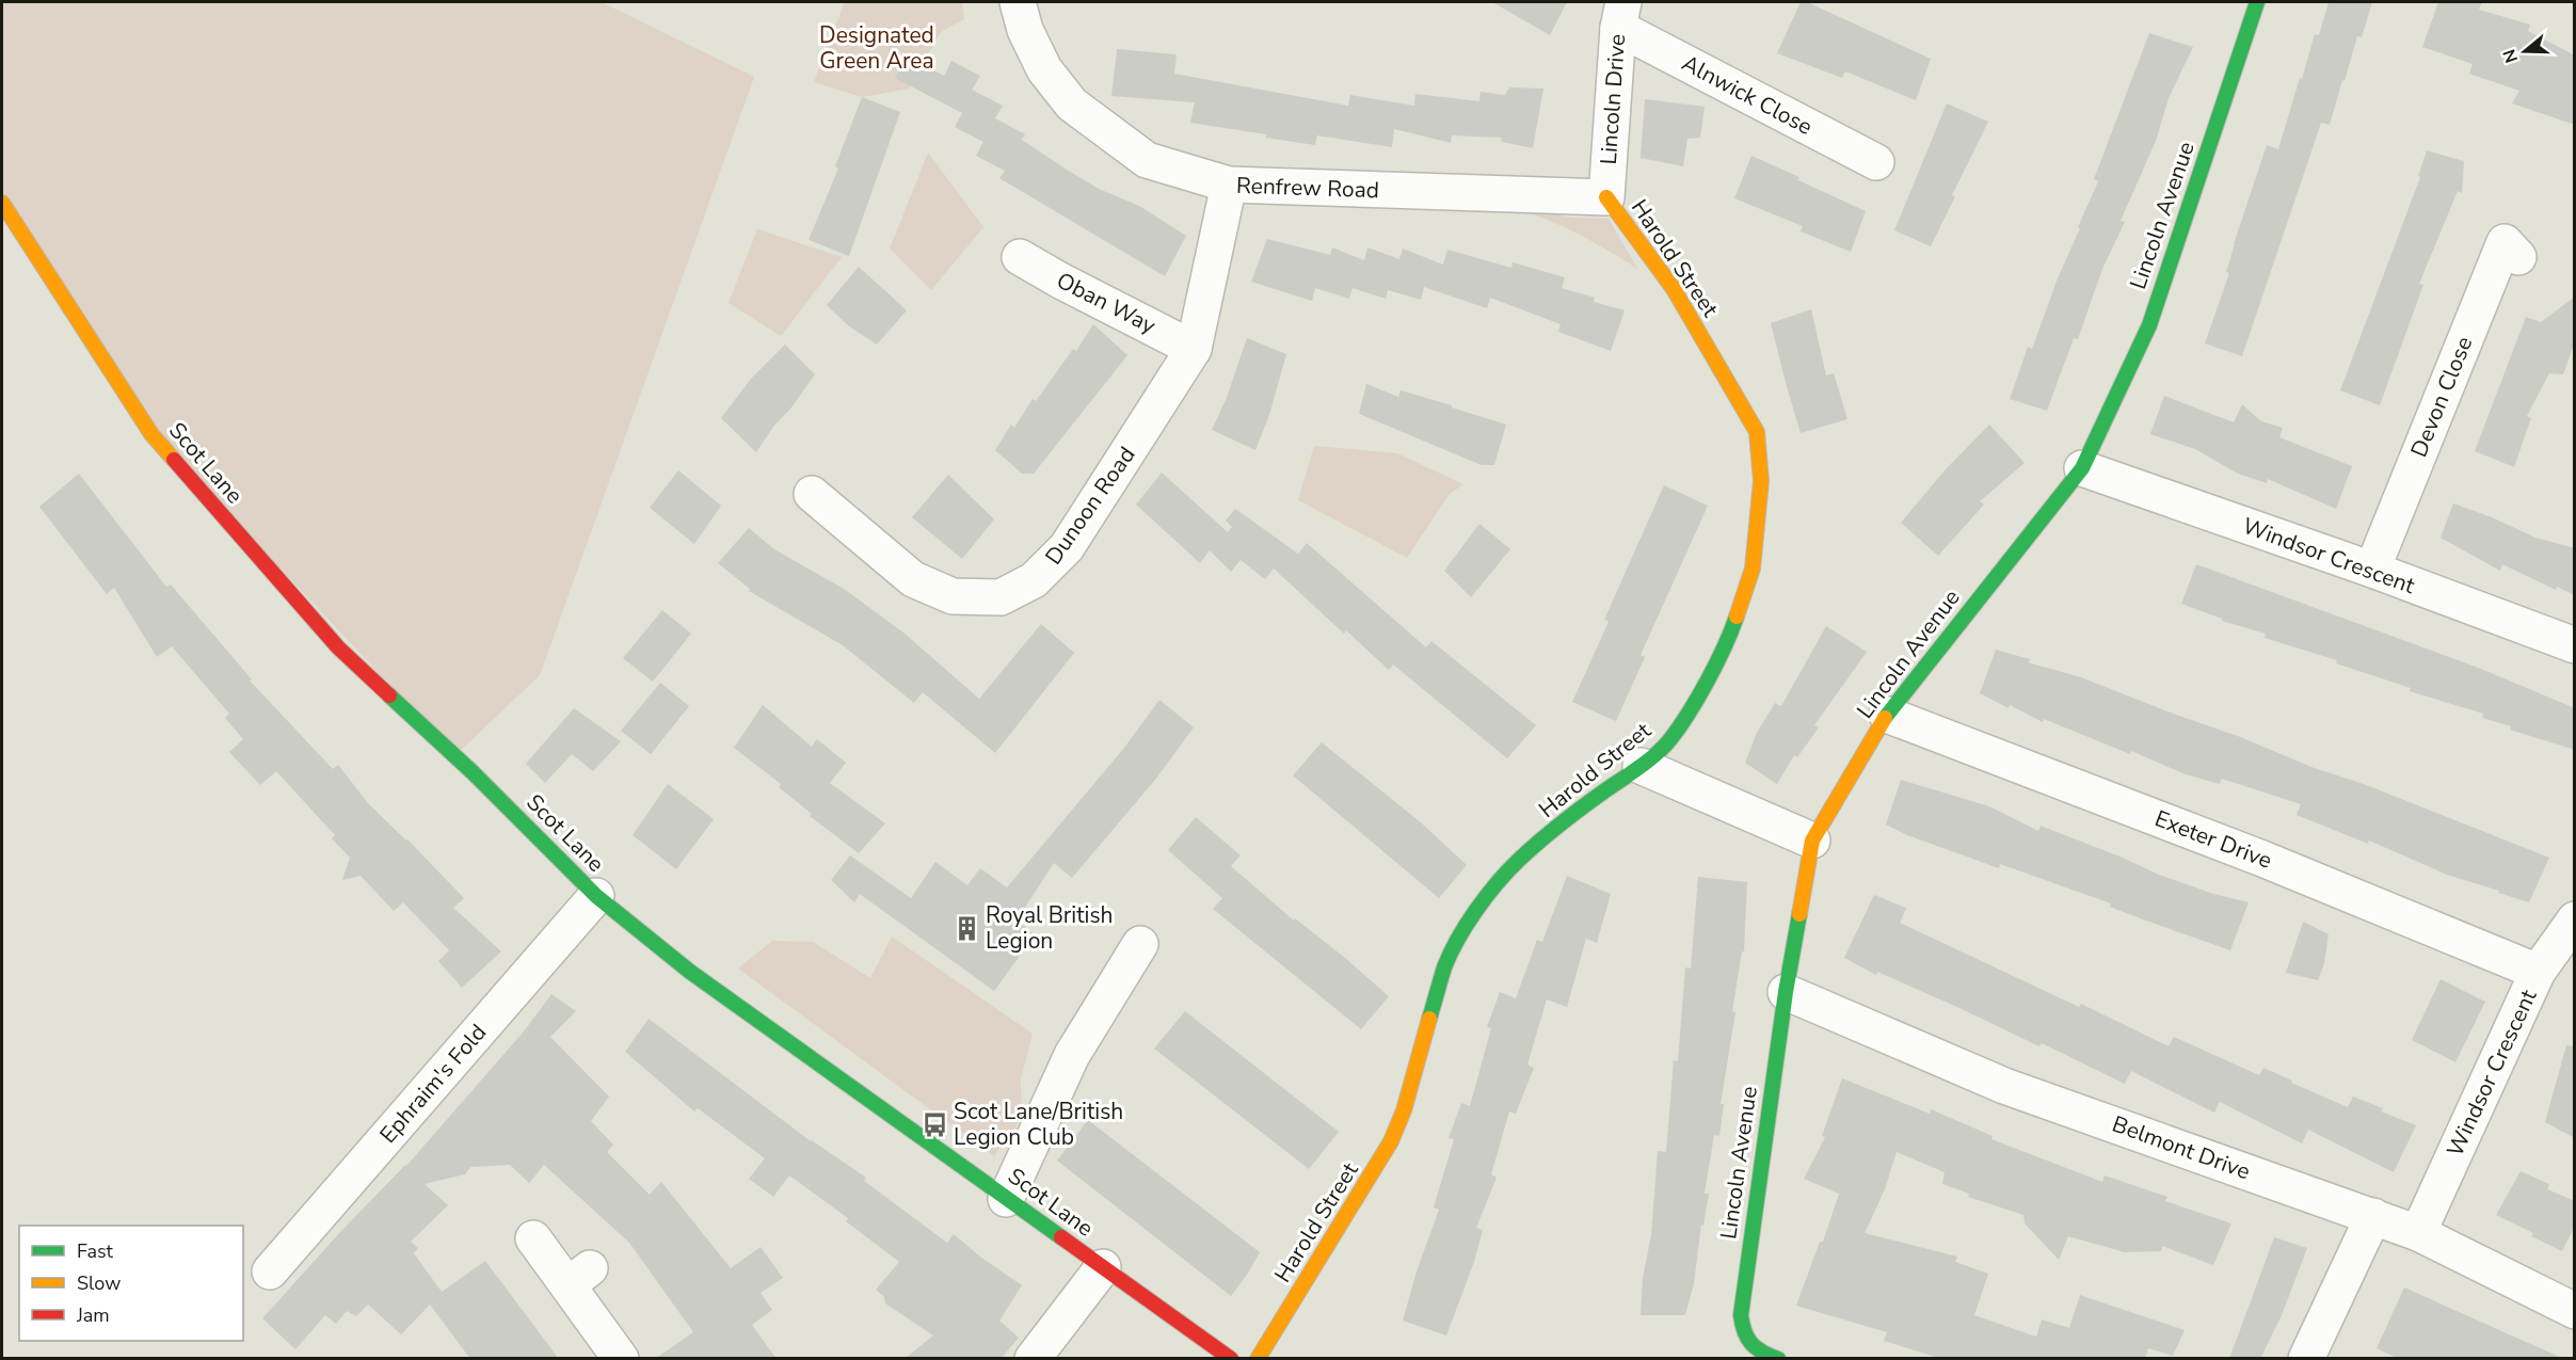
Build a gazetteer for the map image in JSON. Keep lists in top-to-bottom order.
{
  "streets": {
    "street": [
      "Alnwick Close",
      "Lincoln Drive",
      "Renfrew Road",
      "Lincoln Avenue",
      "Harold Street",
      "Oban Way",
      "Devon Close",
      "Scot Lane",
      "Dunoon Road",
      "Windsor Crescent",
      "Exeter Drive",
      "Ephraim's Fold",
      "Belmont Drive"
    ]
  },
  "crossings": [
    ["Alnwick Close", "Lincoln Drive"],
    ["Lincoln Drive", "Renfrew Road"],
    ["Lincoln Drive", "Harold Street"],
    ["Renfrew Road", "Harold Street"],
    ["Renfrew Road", "Dunoon Road"],
    ["Lincoln Avenue", "Windsor Crescent"],
    ["Lincoln Avenue", "Exeter Drive"],
    ["Lincoln Avenue", "Belmont Drive"],
    ["Oban Way", "Dunoon Road"],
    ["Devon Close", "Windsor Crescent"],
    ["Scot Lane", "Ephraim's Fold"],
    ["Windsor Crescent", "Exeter Drive"],
    ["Windsor Crescent", "Belmont Drive"]
  ],
  "parks": ["Designated Green Area"],
  "places": {
    "building": ["Royal British Legion"],
    "bus stop": ["Scot Lane/British Legion Club"]
  },
  "legend": ["Fast", "Slow", "Jam"],
  "north": "left"
}
